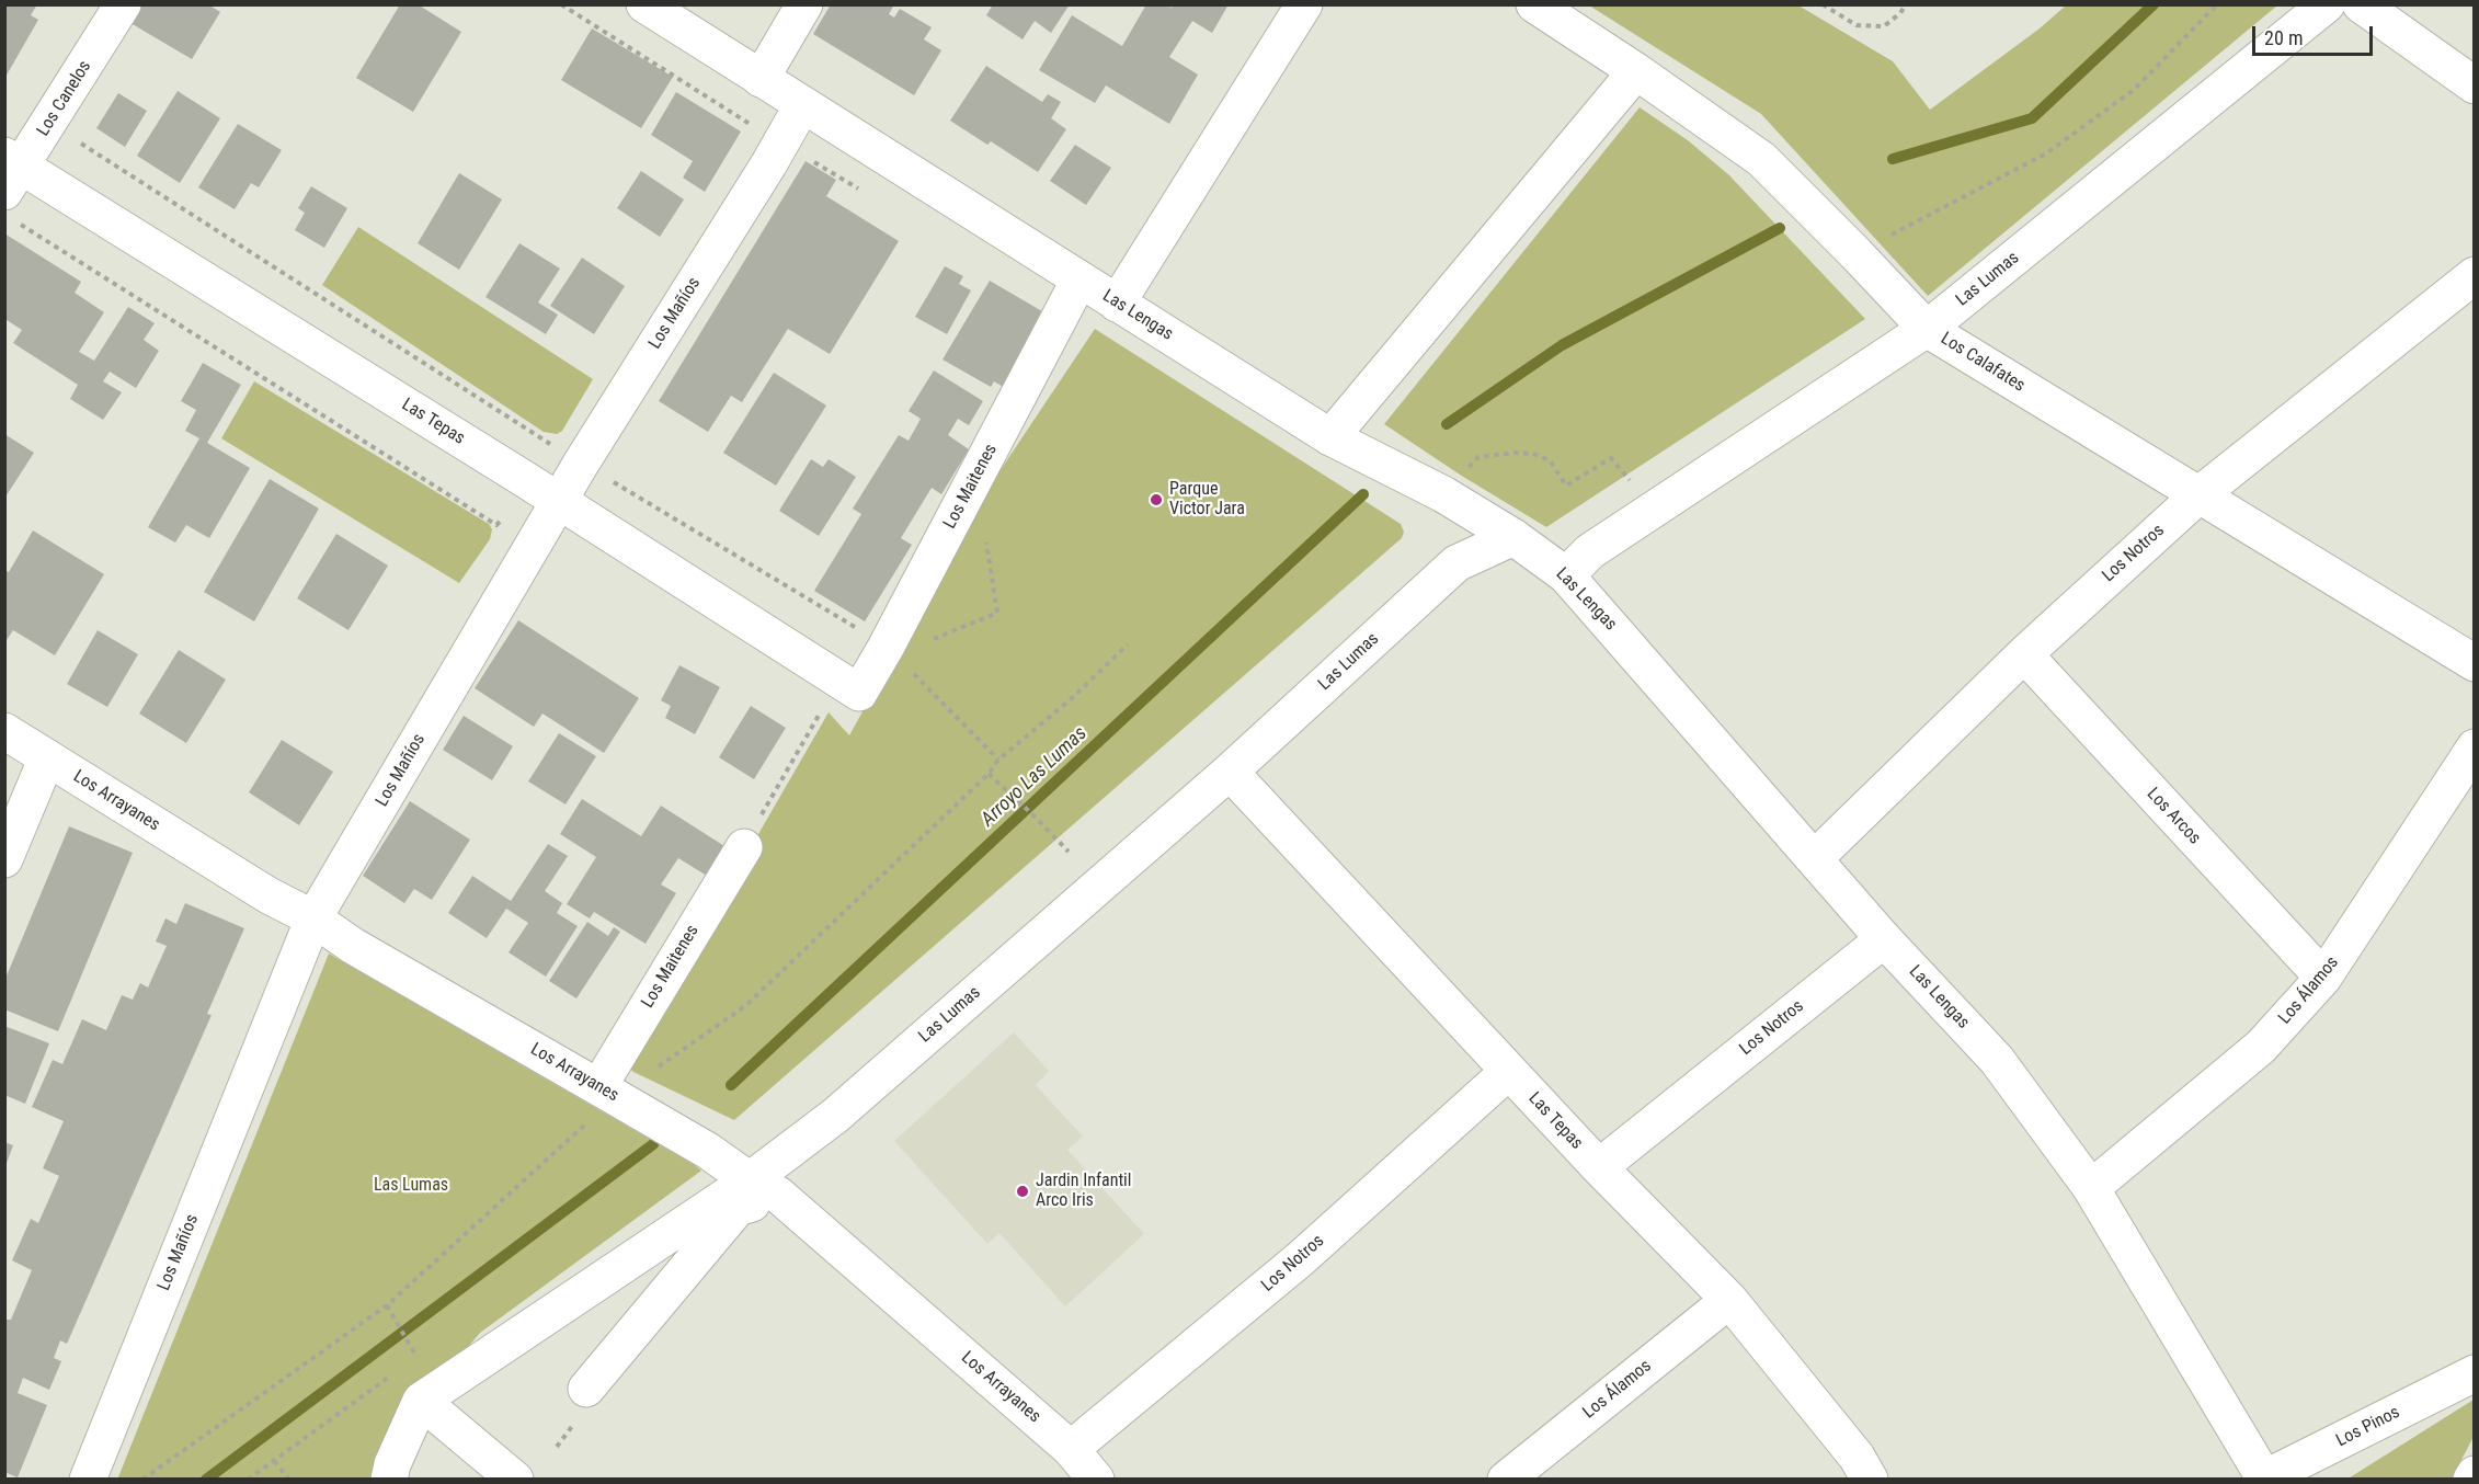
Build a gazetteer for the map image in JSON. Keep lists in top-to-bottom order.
{
  "streets": {
    "street": [
      "Los Canelos",
      "Las Lumas",
      "Los Mañíos",
      "Las Lengas",
      "Los Calafates",
      "Las Tepas",
      "Los Maitenes",
      "Los Notros",
      "Los Arrayanes",
      "Los Arcos",
      "Los Álamos",
      "Los Pinos"
    ]
  },
  "crossings": [
    ["Los Canelos", "Las Tepas"],
    ["Las Lumas", "Las Lengas"],
    ["Las Lumas", "Los Calafates"],
    ["Las Lumas", "Las Tepas"],
    ["Las Lumas", "Los Arrayanes"],
    ["Los Mañíos", "Las Lengas"],
    ["Los Mañíos", "Las Tepas"],
    ["Los Mañíos", "Los Arrayanes"],
    ["Las Lengas", "Los Maitenes"],
    ["Las Lengas", "Los Notros"],
    ["Las Lengas", "Los Álamos"],
    ["Las Lengas", "Los Pinos"],
    ["Los Calafates", "Los Notros"],
    ["Las Tepas", "Los Maitenes"],
    ["Las Tepas", "Los Notros"],
    ["Las Tepas", "Los Álamos"],
    ["Los Maitenes", "Los Arrayanes"],
    ["Los Notros", "Los Arrayanes"],
    ["Los Notros", "Los Arcos"],
    ["Los Arcos", "Los Álamos"]
  ],
  "water": ["Arroyo Las Lumas"],
  "parks": ["Las Lumas"],
  "places": ["Parque Victor Jara", "Jardin Infantil Arco Iris"],
  "scale_bar": "20 m"
}
